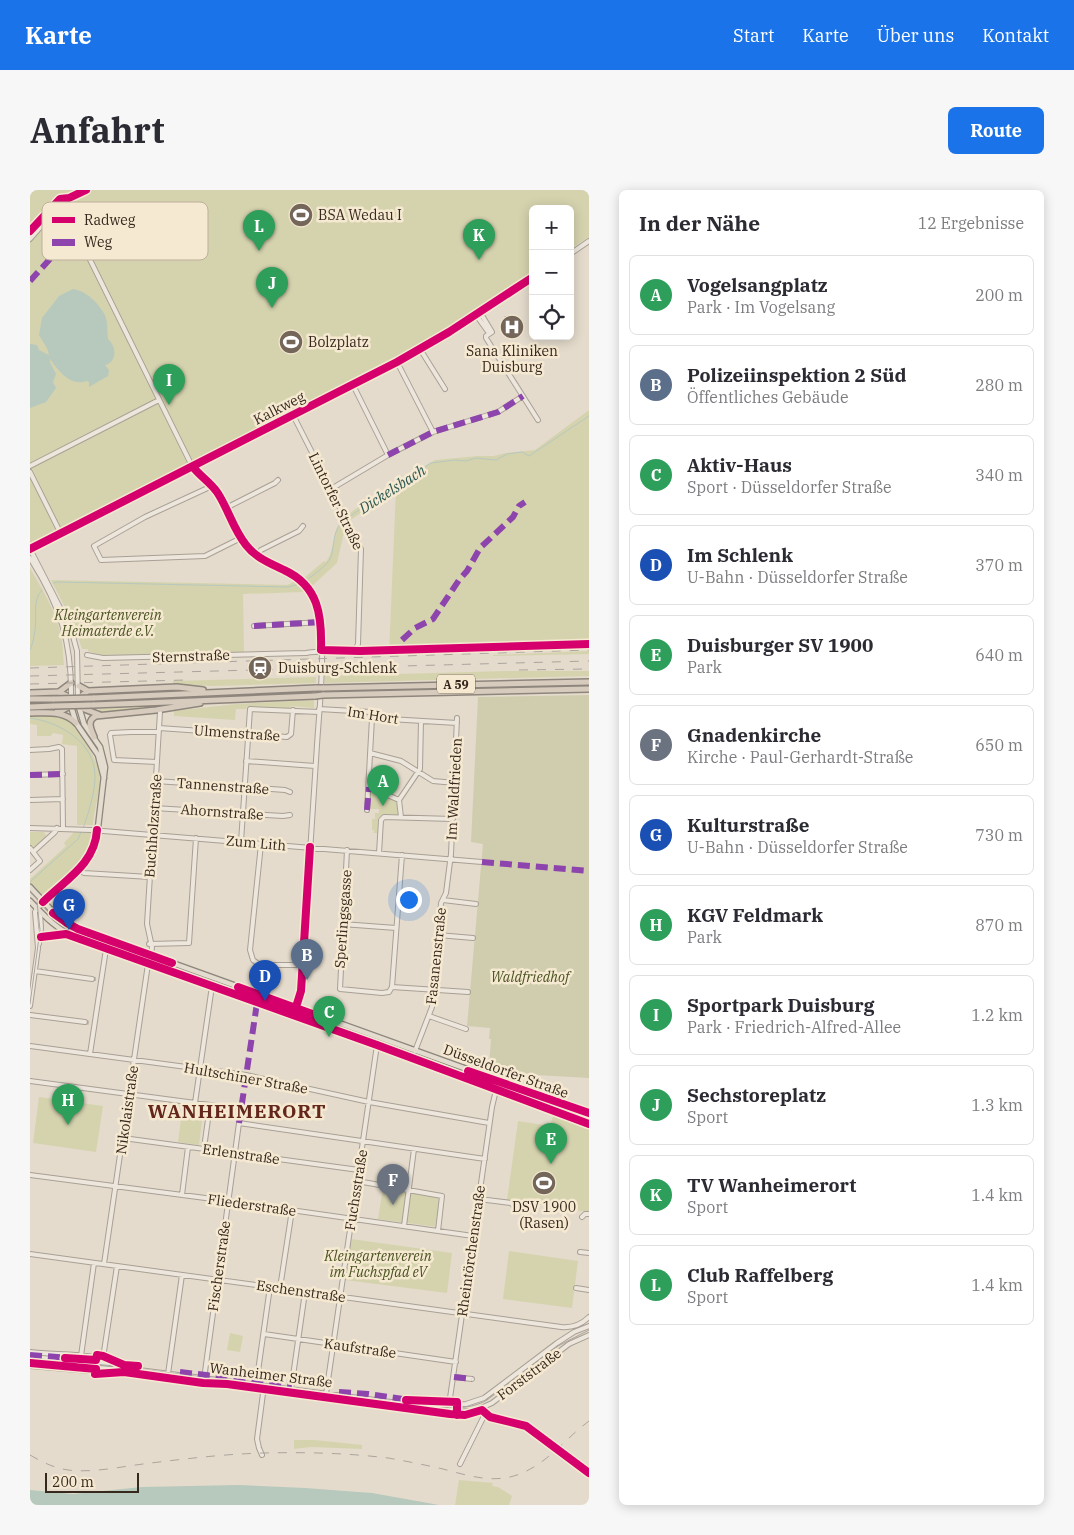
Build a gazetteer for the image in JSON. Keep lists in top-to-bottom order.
{
  "streets": {
    "highway": ["A 59"],
    "main road": ["Düsseldorfer Straße"],
    "street": [
      "Kalkweg",
      "Lintorfer Straße",
      "Sternstraße",
      "Im Hort",
      "Ulmenstraße",
      "Tannenstraße",
      "Im Waldfrieden",
      "Ahornstraße",
      "Buchholzstraße",
      "Zum Lith",
      "Sperlingsgasse",
      "Fasanenstraße",
      "Hultschiner Straße",
      "Nikolaistraße",
      "Erlenstraße",
      "Fuchsstraße",
      "Fliederstraße",
      "Rheintörchenstraße",
      "Fischerstraße",
      "Eschenstraße",
      "Kaufstraße",
      "Forststraße",
      "Wanheimer Straße"
    ]
  },
  "crossings": [
    ["Kalkweg", "Lintorfer Straße"],
    ["Lintorfer Straße", "Sternstraße"],
    ["A 59", "Buchholzstraße"],
    ["Im Hort", "Im Waldfrieden"],
    ["Ulmenstraße", "Buchholzstraße"],
    ["Tannenstraße", "Buchholzstraße"],
    ["Im Waldfrieden", "Zum Lith"],
    ["Im Waldfrieden", "Fasanenstraße"],
    ["Ahornstraße", "Buchholzstraße"],
    ["Buchholzstraße", "Zum Lith"],
    ["Buchholzstraße", "Düsseldorfer Straße"],
    ["Buchholzstraße", "Nikolaistraße"],
    ["Zum Lith", "Sperlingsgasse"],
    ["Zum Lith", "Fasanenstraße"],
    ["Fasanenstraße", "Düsseldorfer Straße"],
    ["Düsseldorfer Straße", "Nikolaistraße"],
    ["Düsseldorfer Straße", "Fuchsstraße"],
    ["Düsseldorfer Straße", "Rheintörchenstraße"],
    ["Hultschiner Straße", "Nikolaistraße"],
    ["Hultschiner Straße", "Fuchsstraße"],
    ["Hultschiner Straße", "Rheintörchenstraße"],
    ["Nikolaistraße", "Erlenstraße"],
    ["Nikolaistraße", "Fliederstraße"],
    ["Nikolaistraße", "Eschenstraße"],
    ["Erlenstraße", "Fuchsstraße"],
    ["Erlenstraße", "Fischerstraße"],
    ["Fuchsstraße", "Fliederstraße"],
    ["Fuchsstraße", "Fischerstraße"],
    ["Fuchsstraße", "Eschenstraße"],
    ["Fuchsstraße", "Kaufstraße"],
    ["Fuchsstraße", "Wanheimer Straße"],
    ["Fliederstraße", "Rheintörchenstraße"],
    ["Fliederstraße", "Fischerstraße"],
    ["Rheintörchenstraße", "Eschenstraße"],
    ["Rheintörchenstraße", "Kaufstraße"],
    ["Rheintörchenstraße", "Forststraße"],
    ["Rheintörchenstraße", "Wanheimer Straße"],
    ["Fischerstraße", "Eschenstraße"],
    ["Fischerstraße", "Wanheimer Straße"],
    ["Eschenstraße", "Forststraße"],
    ["Forststraße", "Wanheimer Straße"]
  ],
  "districts": ["WANHEIMERORT"],
  "water": ["Dickelsbach"],
  "parks": ["Kleingartenverein Heimaterde e.V.", "Waldfriedhof", "Kleingartenverein im Fuchspfad eV"],
  "places": {
    "sports": ["BSA Wedau I", "Bolzplatz", "DSV 1900 (Rasen)"],
    "hospital": ["Sana Kliniken Duisburg"],
    "station": ["Duisburg-Schlenk"]
  },
  "legend": ["Radweg", "Weg"],
  "scale_bar": "200 m",
  "page": {
    "header": "Karte",
    "nav": [
      "Start",
      "Karte",
      "Über uns",
      "Kontakt"
    ],
    "title": "Anfahrt",
    "buttons": "Route",
    "heading": ["In der Nähe", "12 Ergebnisse"],
    "map_buttons": ["+", "−"],
    "pins": [
      "L",
      "K",
      "J",
      "I",
      "A",
      "G",
      "B",
      "D",
      "C",
      "H",
      "E",
      "F"
    ],
    "list": [
      {
        "mark": "A",
        "name": "Vogelsangplatz",
        "note": "Park · Im Vogelsang",
        "value": "200 m"
      },
      {
        "mark": "B",
        "name": "Polizeiinspektion 2 Süd",
        "note": "Öffentliches Gebäude",
        "value": "280 m"
      },
      {
        "mark": "C",
        "name": "Aktiv-Haus",
        "note": "Sport · Düsseldorfer Straße",
        "value": "340 m"
      },
      {
        "mark": "D",
        "name": "Im Schlenk",
        "note": "U-Bahn · Düsseldorfer Straße",
        "value": "370 m"
      },
      {
        "mark": "E",
        "name": "Duisburger SV 1900",
        "note": "Park",
        "value": "640 m"
      },
      {
        "mark": "F",
        "name": "Gnadenkirche",
        "note": "Kirche · Paul-Gerhardt-Straße",
        "value": "650 m"
      },
      {
        "mark": "G",
        "name": "Kulturstraße",
        "note": "U-Bahn · Düsseldorfer Straße",
        "value": "730 m"
      },
      {
        "mark": "H",
        "name": "KGV Feldmark",
        "note": "Park",
        "value": "870 m"
      },
      {
        "mark": "I",
        "name": "Sportpark Duisburg",
        "note": "Park · Friedrich-Alfred-Allee",
        "value": "1.2 km"
      },
      {
        "mark": "J",
        "name": "Sechstoreplatz",
        "note": "Sport",
        "value": "1.3 km"
      },
      {
        "mark": "K",
        "name": "TV Wanheimerort",
        "note": "Sport",
        "value": "1.4 km"
      },
      {
        "mark": "L",
        "name": "Club Raffelberg",
        "note": "Sport",
        "value": "1.4 km"
      }
    ],
    "scale": "200 m"
  }
}
